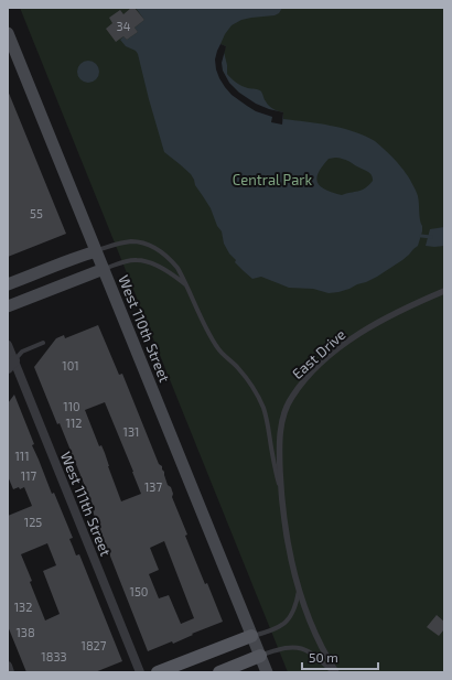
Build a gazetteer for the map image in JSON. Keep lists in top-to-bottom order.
{
  "streets": {
    "main road": ["West 110th Street"],
    "street": ["East Drive", "West 111th Street"]
  },
  "parks": ["Central Park"],
  "house_numbers": [
    "34",
    "55",
    "101",
    "110",
    "112",
    "131",
    "111",
    "117",
    "137",
    "125",
    "150",
    "132",
    "138",
    "1827",
    "1833"
  ],
  "scale_bar": "50 m"
}
